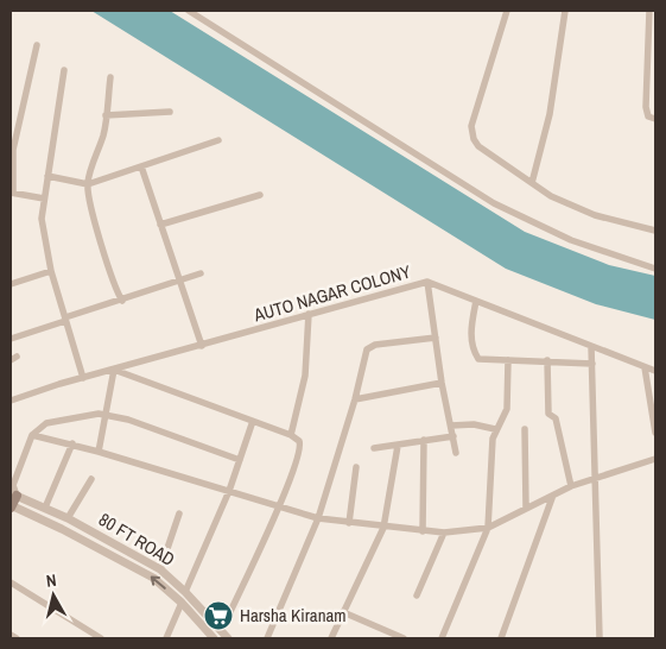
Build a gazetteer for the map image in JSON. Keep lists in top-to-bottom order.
{
  "streets": {
    "street": ["AUTO NAGAR COLONY", "80 FT ROAD"]
  },
  "places": {
    "supermarket": ["Harsha Kiranam"]
  },
  "north": "top"
}
